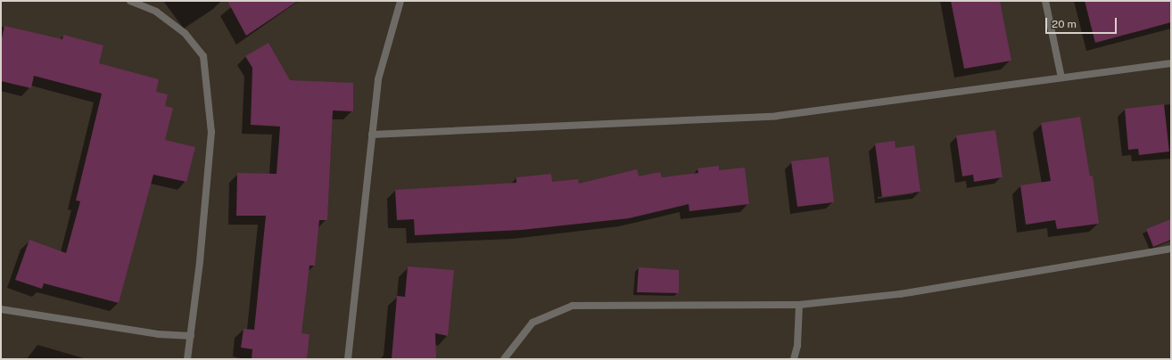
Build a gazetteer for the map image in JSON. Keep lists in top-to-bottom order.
{
  "scale_bar": "20 m"
}
